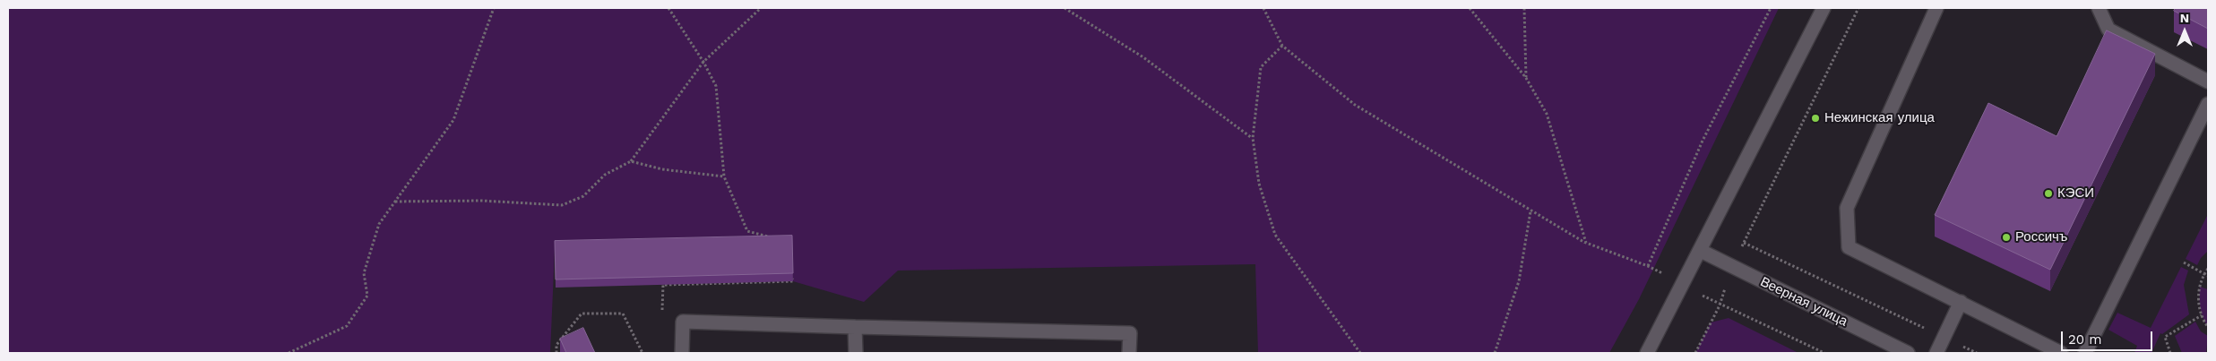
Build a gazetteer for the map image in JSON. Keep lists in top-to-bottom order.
{
  "streets": {
    "street": ["Веерная улица"]
  },
  "places": ["Нежинская улица", "КЭСИ", "Россичъ"],
  "scale_bar": "20 m",
  "north": "top"
}
